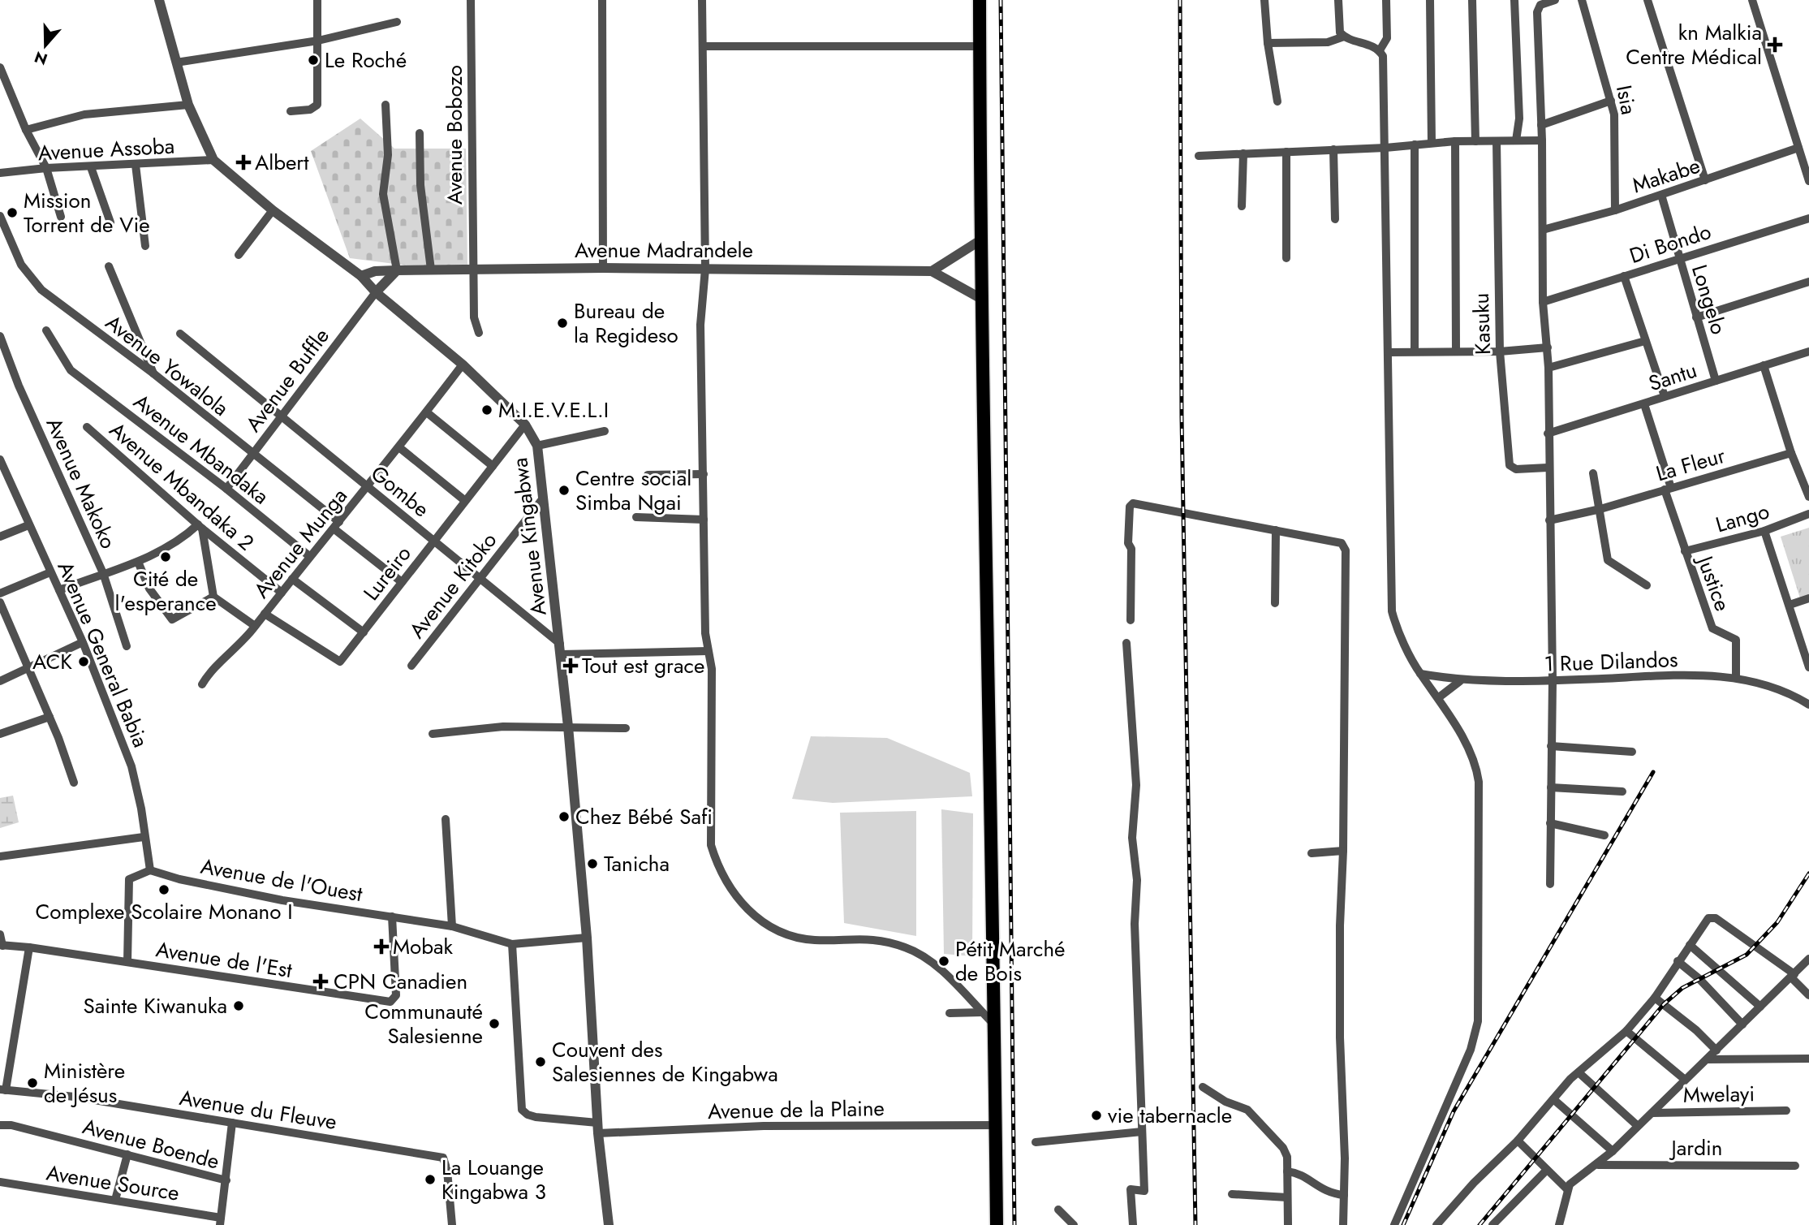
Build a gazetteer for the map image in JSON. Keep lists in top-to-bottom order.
{
  "streets": {
    "street": [
      "Isia",
      "Avenue Bobozo",
      "Avenue Assoba",
      "Makabe",
      "Di Bondo",
      "Avenue Madrandele",
      "Longelo",
      "Kasuku",
      "Avenue Yowalola",
      "Santu",
      "Avenue Buffle",
      "Avenue Mbandaka",
      "La Fleur",
      "Avenue Makoko",
      "Avenue Mbandaka 2",
      "Gombe",
      "Lango",
      "Avenue Kingabwa",
      "Avenue Munga",
      "Lureiro",
      "Justice",
      "Avenue Kitoko",
      "Avenue General Babia",
      "1 Rue Dilandos",
      "Avenue de l'Ouest",
      "Avenue de l'Est",
      "Mwelayi",
      "Avenue du Fleuve",
      "Avenue de la Plaine",
      "Avenue Boende",
      "Jardin",
      "Avenue Source"
    ]
  },
  "crossings": [
    ["Isia", "Makabe"],
    ["Avenue Bobozo", "Avenue Madrandele"],
    ["Avenue Assoba", "Avenue Kingabwa"],
    ["Makabe", "Longelo"],
    ["Di Bondo", "Longelo"],
    ["Avenue Madrandele", "Avenue Kingabwa"],
    ["Longelo", "Santu"],
    ["Avenue Yowalola", "Avenue Buffle"],
    ["Avenue Yowalola", "Avenue Munga"],
    ["Avenue Yowalola", "Lureiro"],
    ["Santu", "Justice"],
    ["Avenue Buffle", "Avenue Mbandaka"],
    ["Avenue Buffle", "Gombe"],
    ["Avenue Buffle", "Avenue Kingabwa"],
    ["Avenue Mbandaka", "Avenue Munga"],
    ["La Fleur", "Justice"],
    ["Avenue Mbandaka 2", "Avenue Munga"],
    ["Gombe", "Avenue Kingabwa"],
    ["Gombe", "Avenue Munga"],
    ["Gombe", "Lureiro"],
    ["Gombe", "Avenue Kitoko"],
    ["Lango", "Justice"],
    ["Avenue Kingabwa", "Avenue Munga"],
    ["Avenue Kingabwa", "Lureiro"],
    ["Avenue Kingabwa", "Avenue Kitoko"],
    ["Avenue Kingabwa", "Avenue de l'Ouest"],
    ["Avenue Kingabwa", "Avenue de la Plaine"],
    ["Avenue Munga", "Lureiro"],
    ["Justice", "1 Rue Dilandos"],
    ["Avenue General Babia", "Avenue de l'Ouest"],
    ["Avenue de l'Ouest", "Avenue de l'Est"],
    ["Avenue de l'Ouest", "Avenue de la Plaine"]
  ],
  "places": {
    "health": [
      "kn Malkia Centre Médical",
      "Albert",
      "Tout est grace",
      "Mobak",
      "CPN Canadien"
    ],
    "other": [
      "Le Roché",
      "Mission Torrent de Vie",
      "Bureau de la Regideso",
      "M.I.E.V.E.L.I",
      "Centre social Simba Ngai",
      "Cité de l'esperance",
      "ACK",
      "Chez Bébé Safi",
      "Tanicha",
      "Complexe Scolaire Monano I",
      "Pétit Marché de Bois",
      "Sainte Kiwanuka",
      "Communauté Salesienne",
      "Couvent des Salesiennes de Kingabwa",
      "Ministère de Jésus",
      "vie tabernacle",
      "La Louange Kingabwa 3"
    ]
  },
  "north": "bottom"
}
